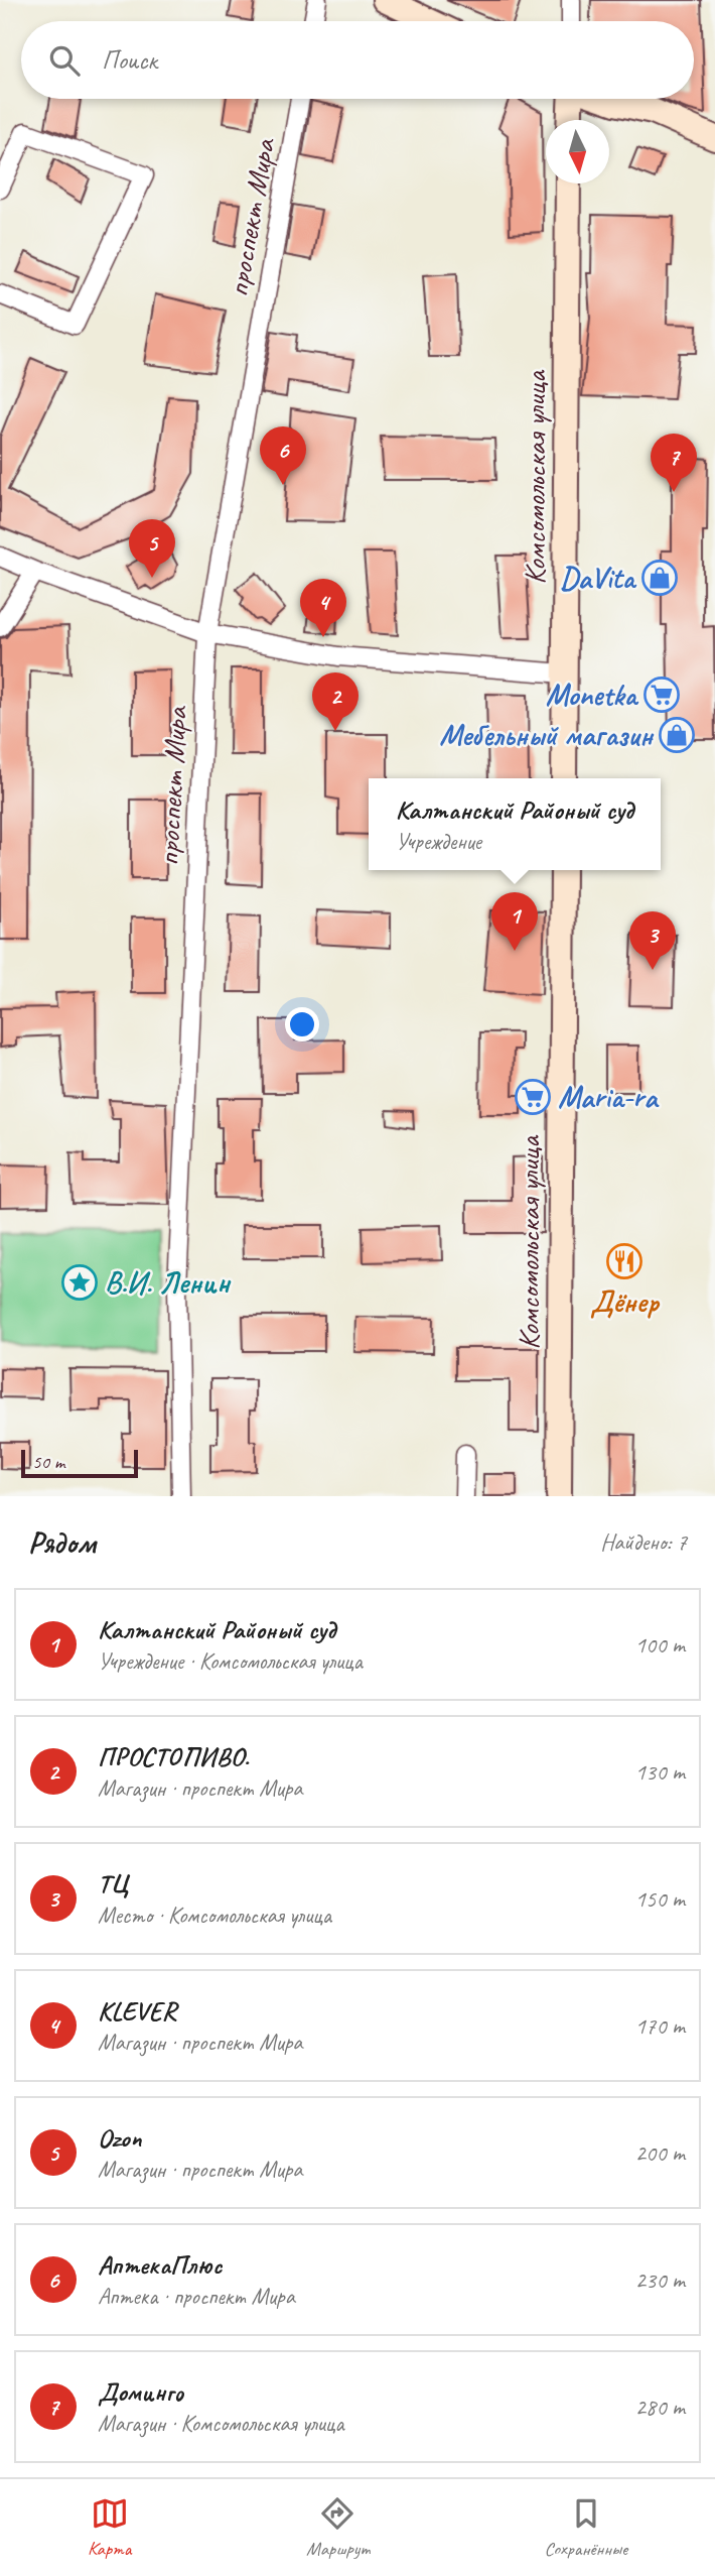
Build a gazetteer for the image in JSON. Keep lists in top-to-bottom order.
{
  "streets": {
    "street": ["проспект Мира", "Комсомольская улица"]
  },
  "places": {
    "shop": ["DaVita", "Мебельный магазин"],
    "supermarket": ["Monetka", "Maria-ra"],
    "restaurant": ["Дёнер"],
    "place": ["В.И. Ленин"]
  },
  "scale_bar": "50 m",
  "north": "bottom",
  "page": {
    "search": "Поиск",
    "pins": [
      "6",
      "7",
      "5",
      "4",
      "2",
      "1",
      "3"
    ],
    "popup": ["Калтанский Районый суд", "Учреждение"],
    "scale": "50 m",
    "heading": ["Рядом", "Найдено: 7"],
    "list": [
      {
        "mark": "1",
        "name": "Калтанский Районый суд",
        "note": "Учреждение · Комсомольская улица",
        "value": "100 m"
      },
      {
        "mark": "2",
        "name": "ПРОСТОПИВО.",
        "note": "Магазин · проспект Мира",
        "value": "130 m"
      },
      {
        "mark": "3",
        "name": "ТЦ",
        "note": "Место · Комсомольская улица",
        "value": "150 m"
      },
      {
        "mark": "4",
        "name": "KLEVER",
        "note": "Магазин · проспект Мира",
        "value": "170 m"
      },
      {
        "mark": "5",
        "name": "Ozon",
        "note": "Магазин · проспект Мира",
        "value": "200 m"
      },
      {
        "mark": "6",
        "name": "АптекаПлюс",
        "note": "Аптека · проспект Мира",
        "value": "230 m"
      },
      {
        "mark": "7",
        "name": "Доминго",
        "note": "Магазин · Комсомольская улица",
        "value": "280 m"
      }
    ],
    "nav": ["Карта", "Маршрут", "Сохранённые"]
  }
}
